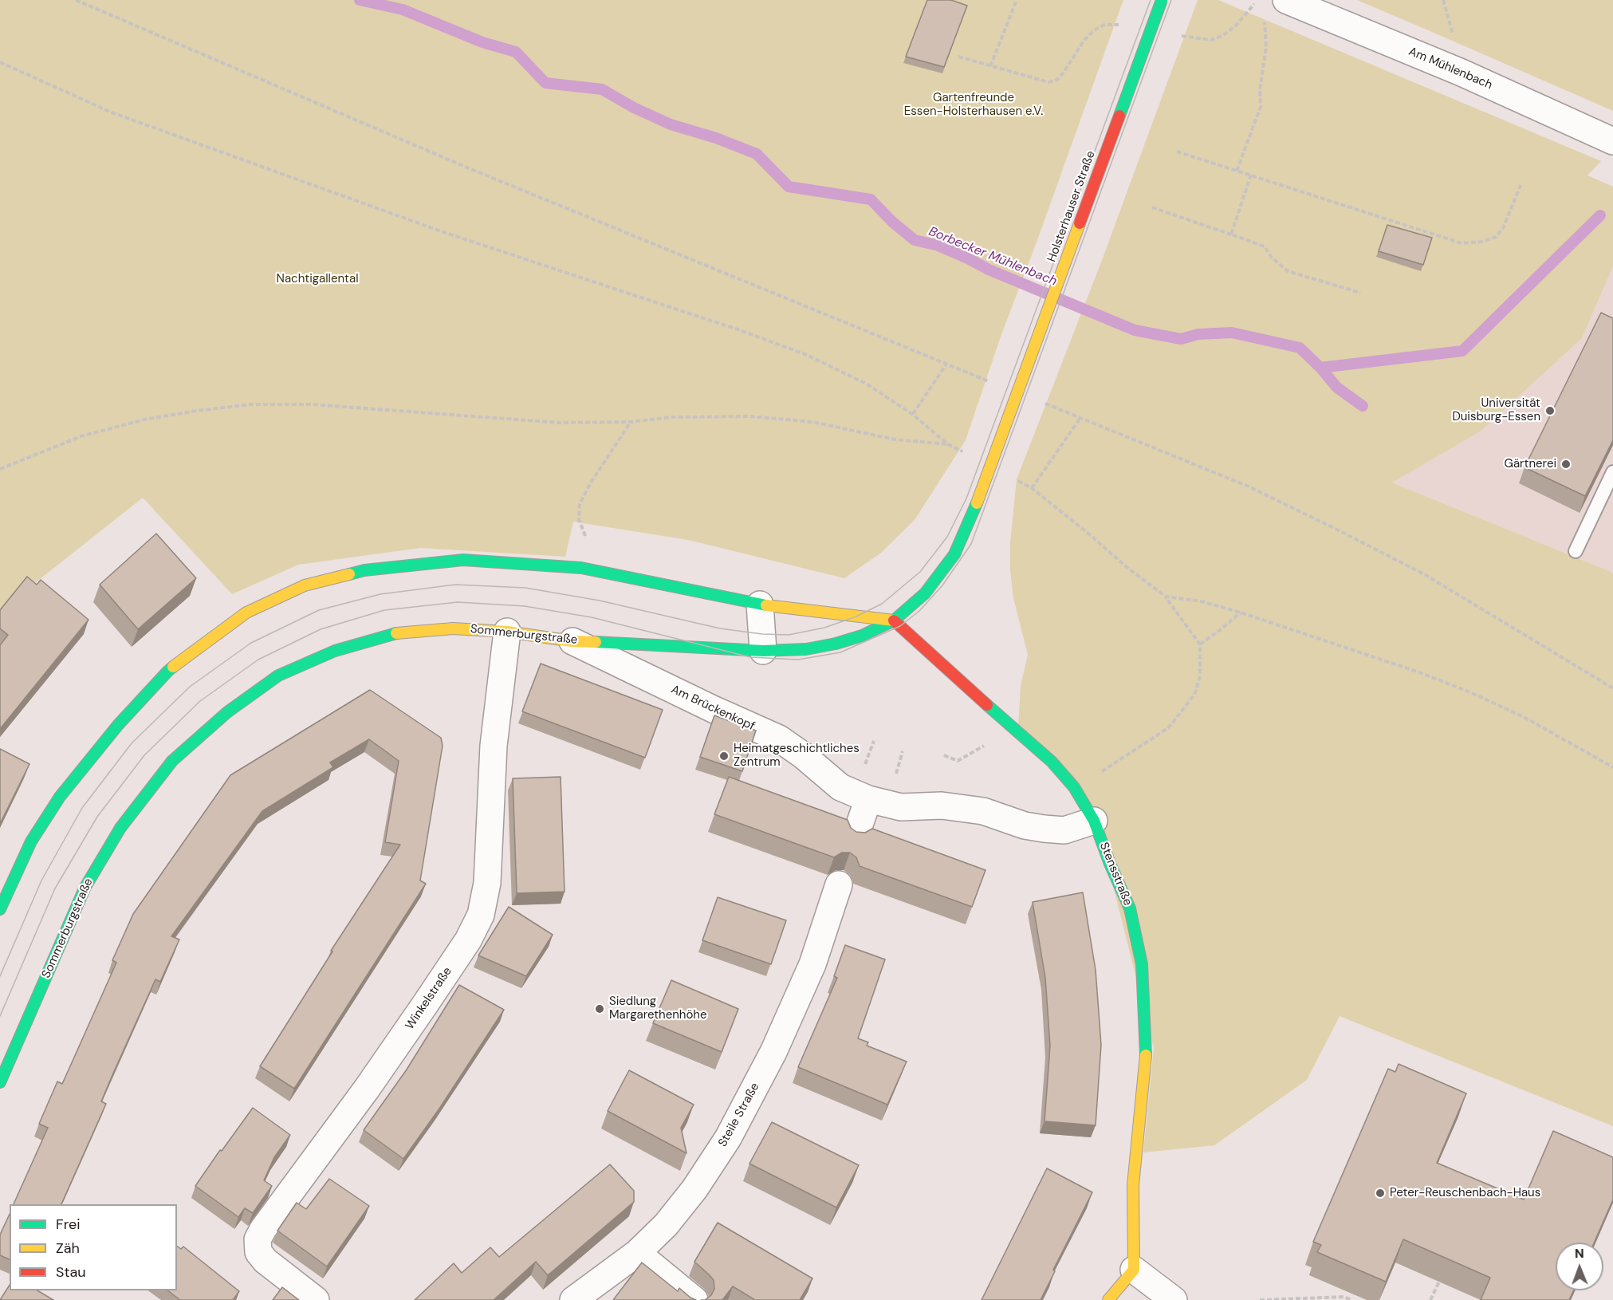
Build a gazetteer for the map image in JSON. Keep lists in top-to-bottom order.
{
  "streets": {
    "street": [
      "Am Mühlenbach",
      "Holsterhauser Straße",
      "Sommerburgstraße",
      "Am Brückenkopf",
      "Stensstraße",
      "Winkelstraße",
      "Steile Straße"
    ]
  },
  "crossings": [
    ["Holsterhauser Straße", "Sommerburgstraße"],
    ["Sommerburgstraße", "Am Brückenkopf"],
    ["Sommerburgstraße", "Stensstraße"],
    ["Sommerburgstraße", "Winkelstraße"],
    ["Am Brückenkopf", "Stensstraße"]
  ],
  "water": ["Borbecker Mühlenbach"],
  "parks": ["Gartenfreunde Essen-Holsterhausen e.V.", "Nachtigallental"],
  "places": [
    "Universität Duisburg-Essen",
    "Gärtnerei",
    "Heimatgeschichtliches Zentrum",
    "Siedlung Margarethenhöhe",
    "Peter-Reuschenbach-Haus"
  ],
  "legend": ["Frei", "Zäh", "Stau"],
  "north": "top"
}
